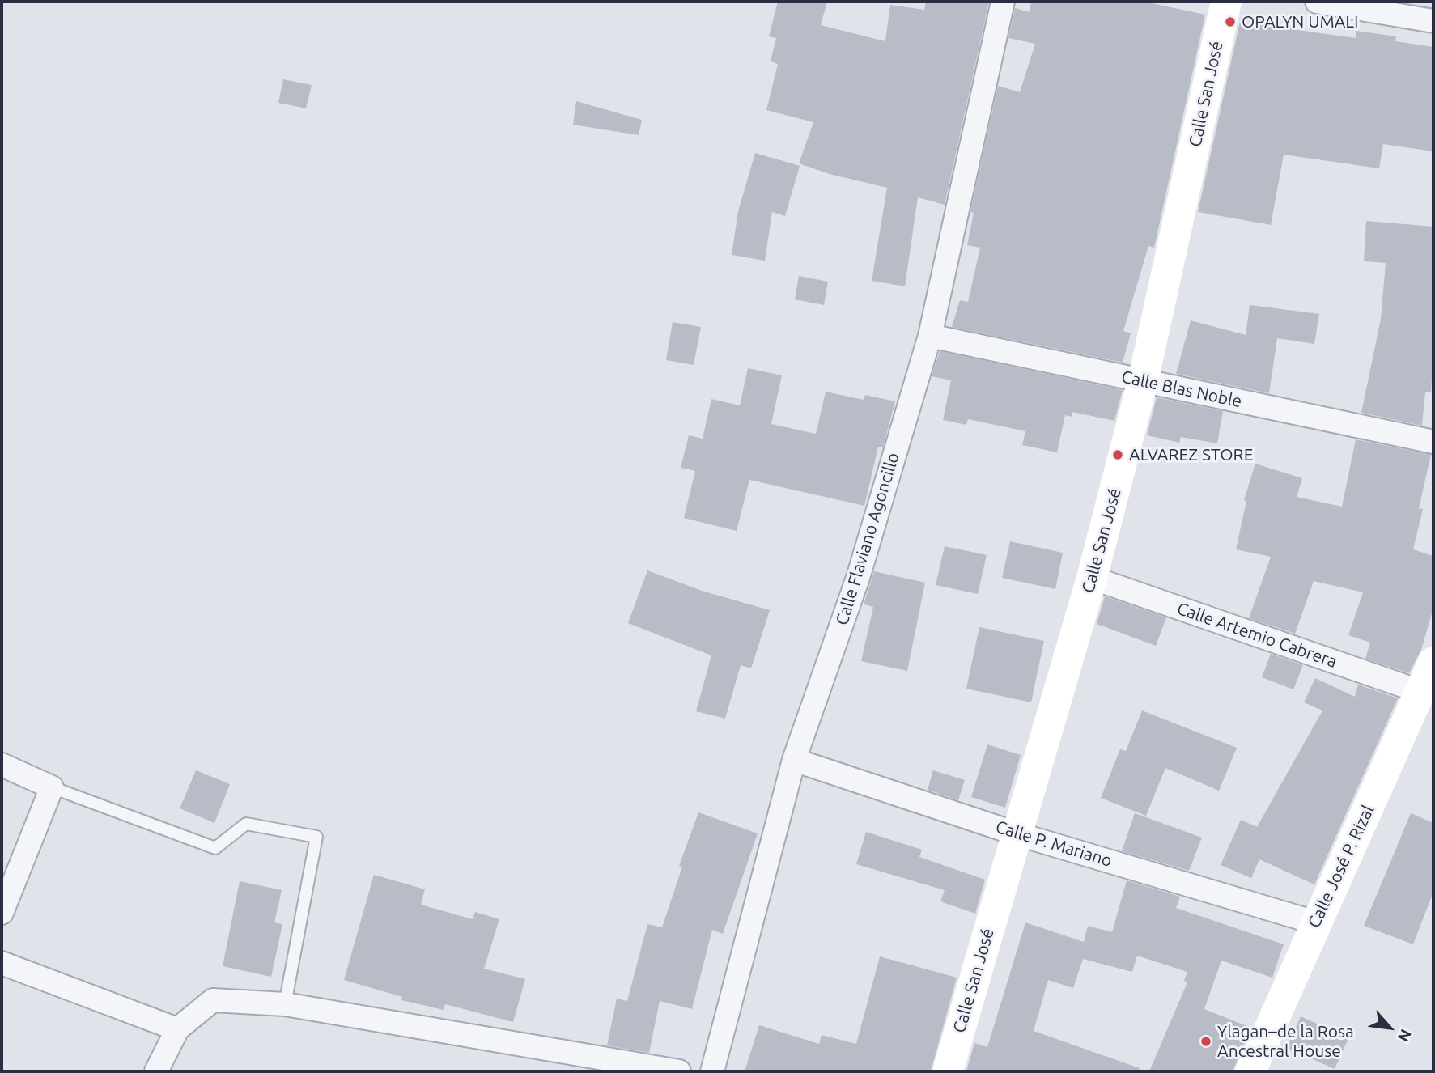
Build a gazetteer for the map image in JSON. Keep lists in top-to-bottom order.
{
  "streets": {
    "street": [
      "Calle San José",
      "Calle Blas Noble",
      "Calle Flaviano Agoncillo",
      "Calle Artemio Cabrera",
      "Calle P. Mariano",
      "Calle José P. Rizal"
    ]
  },
  "crossings": [
    ["Calle San José", "Calle Blas Noble"],
    ["Calle San José", "Calle Artemio Cabrera"],
    ["Calle San José", "Calle P. Mariano"],
    ["Calle Blas Noble", "Calle Flaviano Agoncillo"],
    ["Calle Flaviano Agoncillo", "Calle P. Mariano"],
    ["Calle Artemio Cabrera", "Calle José P. Rizal"],
    ["Calle P. Mariano", "Calle José P. Rizal"]
  ],
  "places": ["OPALYN UMALI", "ALVAREZ STORE", "Ylagan–de la Rosa Ancestral House"],
  "north": "bottom right"
}
